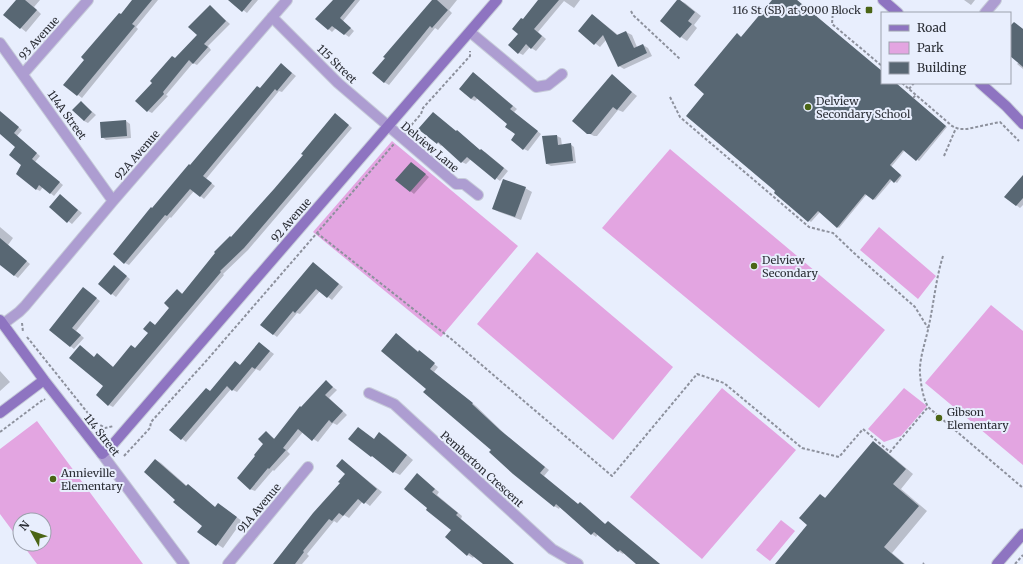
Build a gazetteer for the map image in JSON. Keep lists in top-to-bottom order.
{
  "streets": {
    "street": [
      "93 Avenue",
      "115 Street",
      "114A Street",
      "Delview Lane",
      "92A Avenue",
      "92 Avenue",
      "114 Street",
      "Pemberton Crescent",
      "91A Avenue"
    ]
  },
  "crossings": [
    ["93 Avenue", "114A Street"],
    ["115 Street", "Delview Lane"],
    ["115 Street", "92A Avenue"],
    ["115 Street", "92 Avenue"],
    ["114A Street", "92A Avenue"],
    ["Delview Lane", "92 Avenue"],
    ["92A Avenue", "114 Street"],
    ["92 Avenue", "114 Street"]
  ],
  "places": {
    "transit": ["116 St (SB) at 9000 Block"],
    "other": [
      "Delview Secondary School",
      "Delview Secondary",
      "Gibson Elementary",
      "Annieville Elementary"
    ]
  },
  "legend": ["Road", "Park", "Building"],
  "north": "top left"
}
